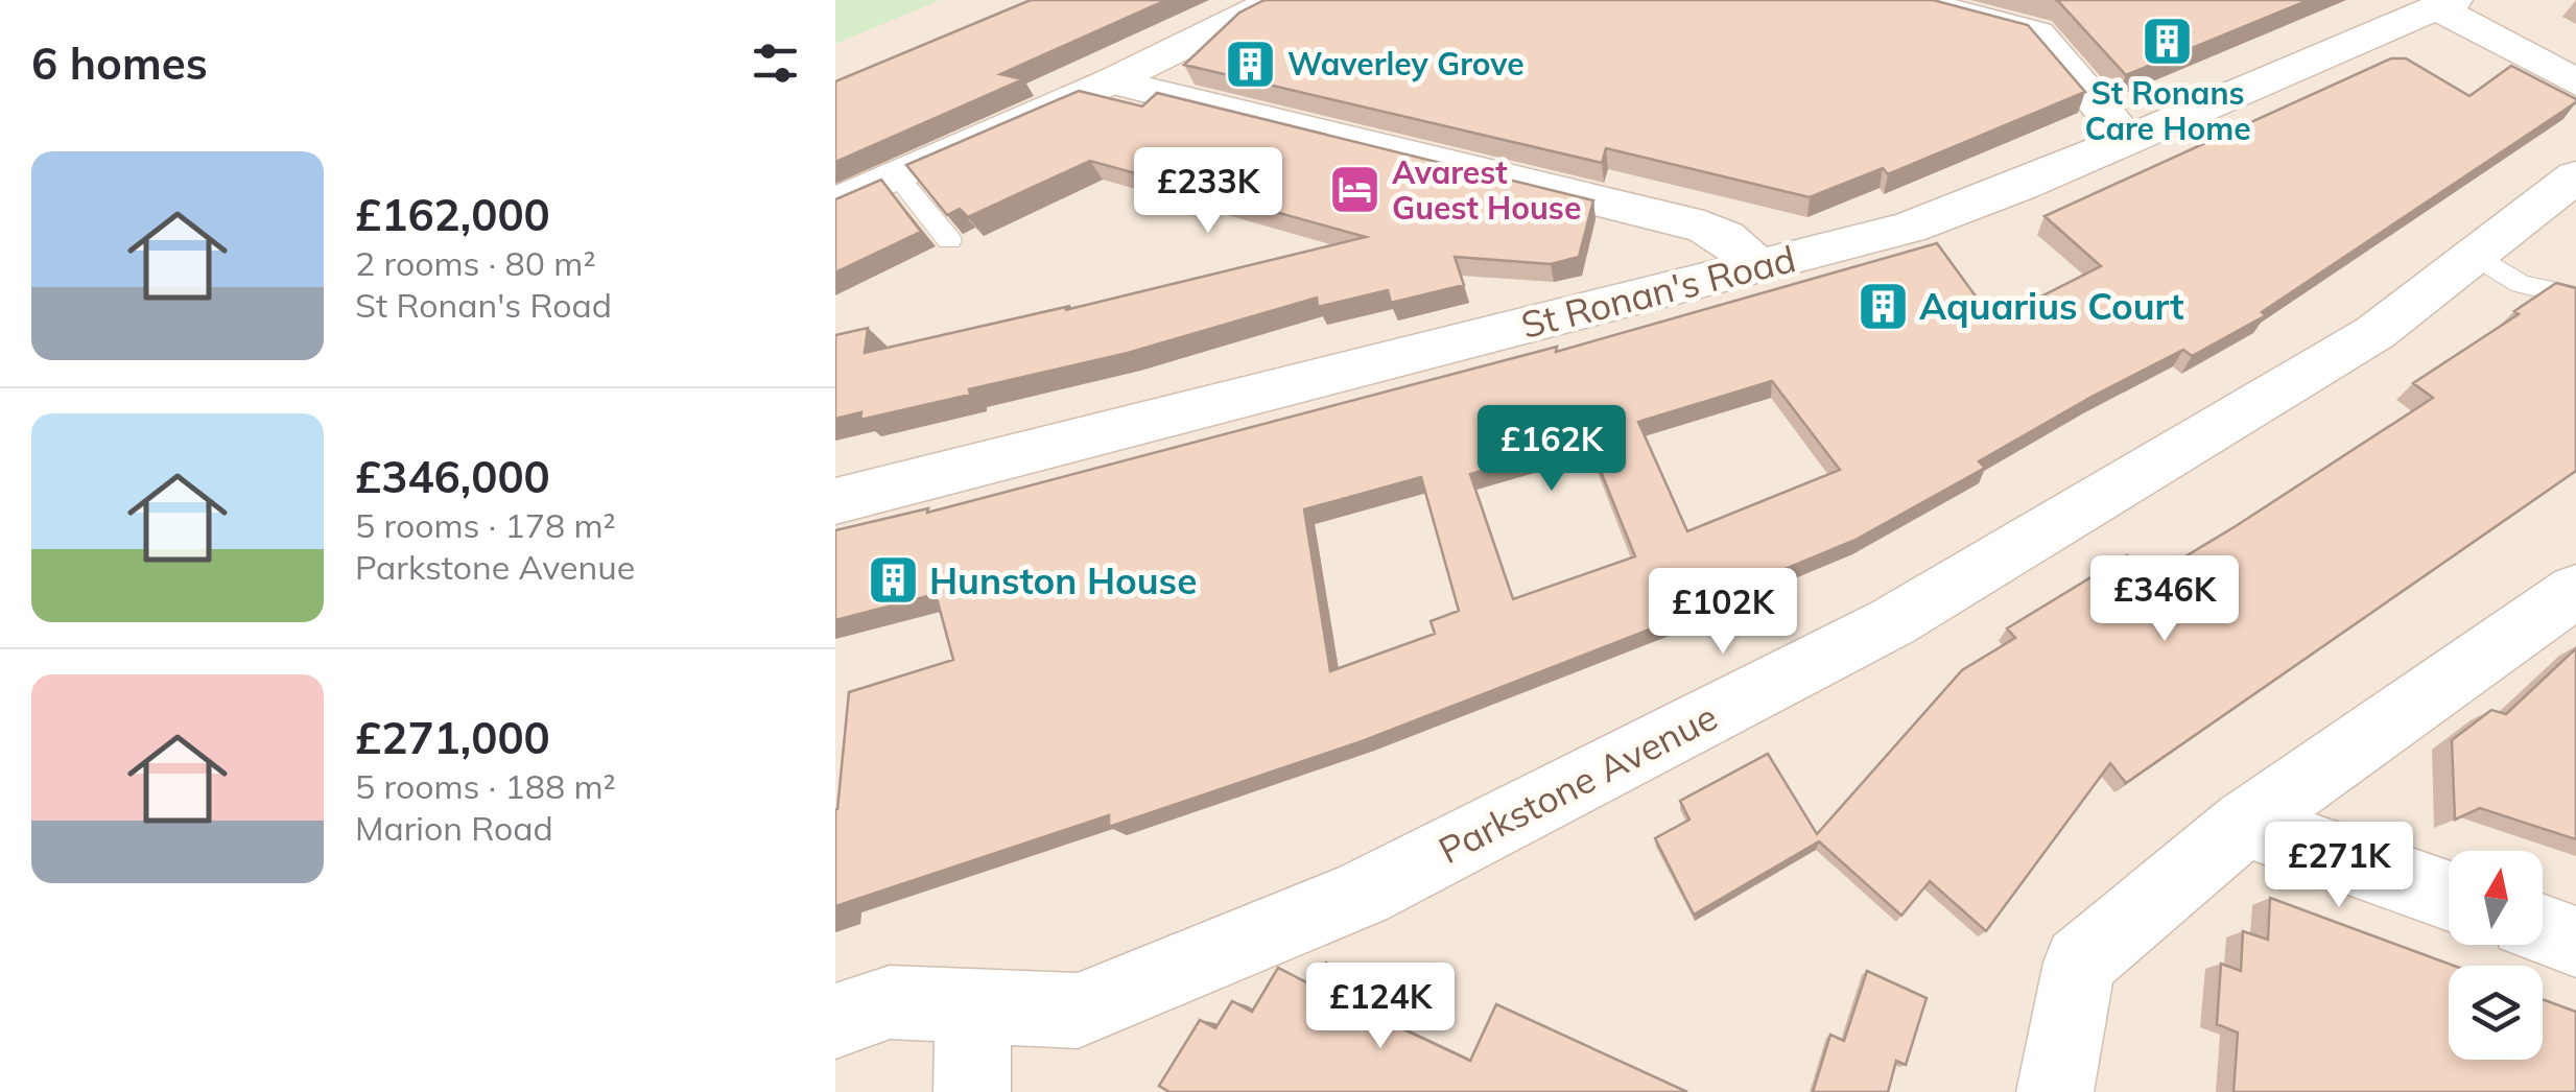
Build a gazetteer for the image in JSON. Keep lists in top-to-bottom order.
{
  "streets": {
    "street": ["St Ronan's Road", "Parkstone Avenue"]
  },
  "places": {
    "building": [
      "St Ronans Care Home",
      "Waverley Grove",
      "Aquarius Court",
      "Hunston House"
    ],
    "hotel": ["Avarest Guest House"]
  },
  "north": "top",
  "page": {
    "heading": "6 homes",
    "list": [
      {
        "name": "£162,000",
        "note": "2 rooms · 80 m² · St Ronan's Road"
      },
      {
        "name": "£346,000",
        "note": "5 rooms · 178 m² · Parkstone Avenue"
      },
      {
        "name": "£271,000",
        "note": "5 rooms · 188 m² · Marion Road"
      }
    ],
    "price": [
      "£233K",
      "£162K",
      "£346K",
      "£102K",
      "£271K",
      "£124K"
    ]
  }
}
